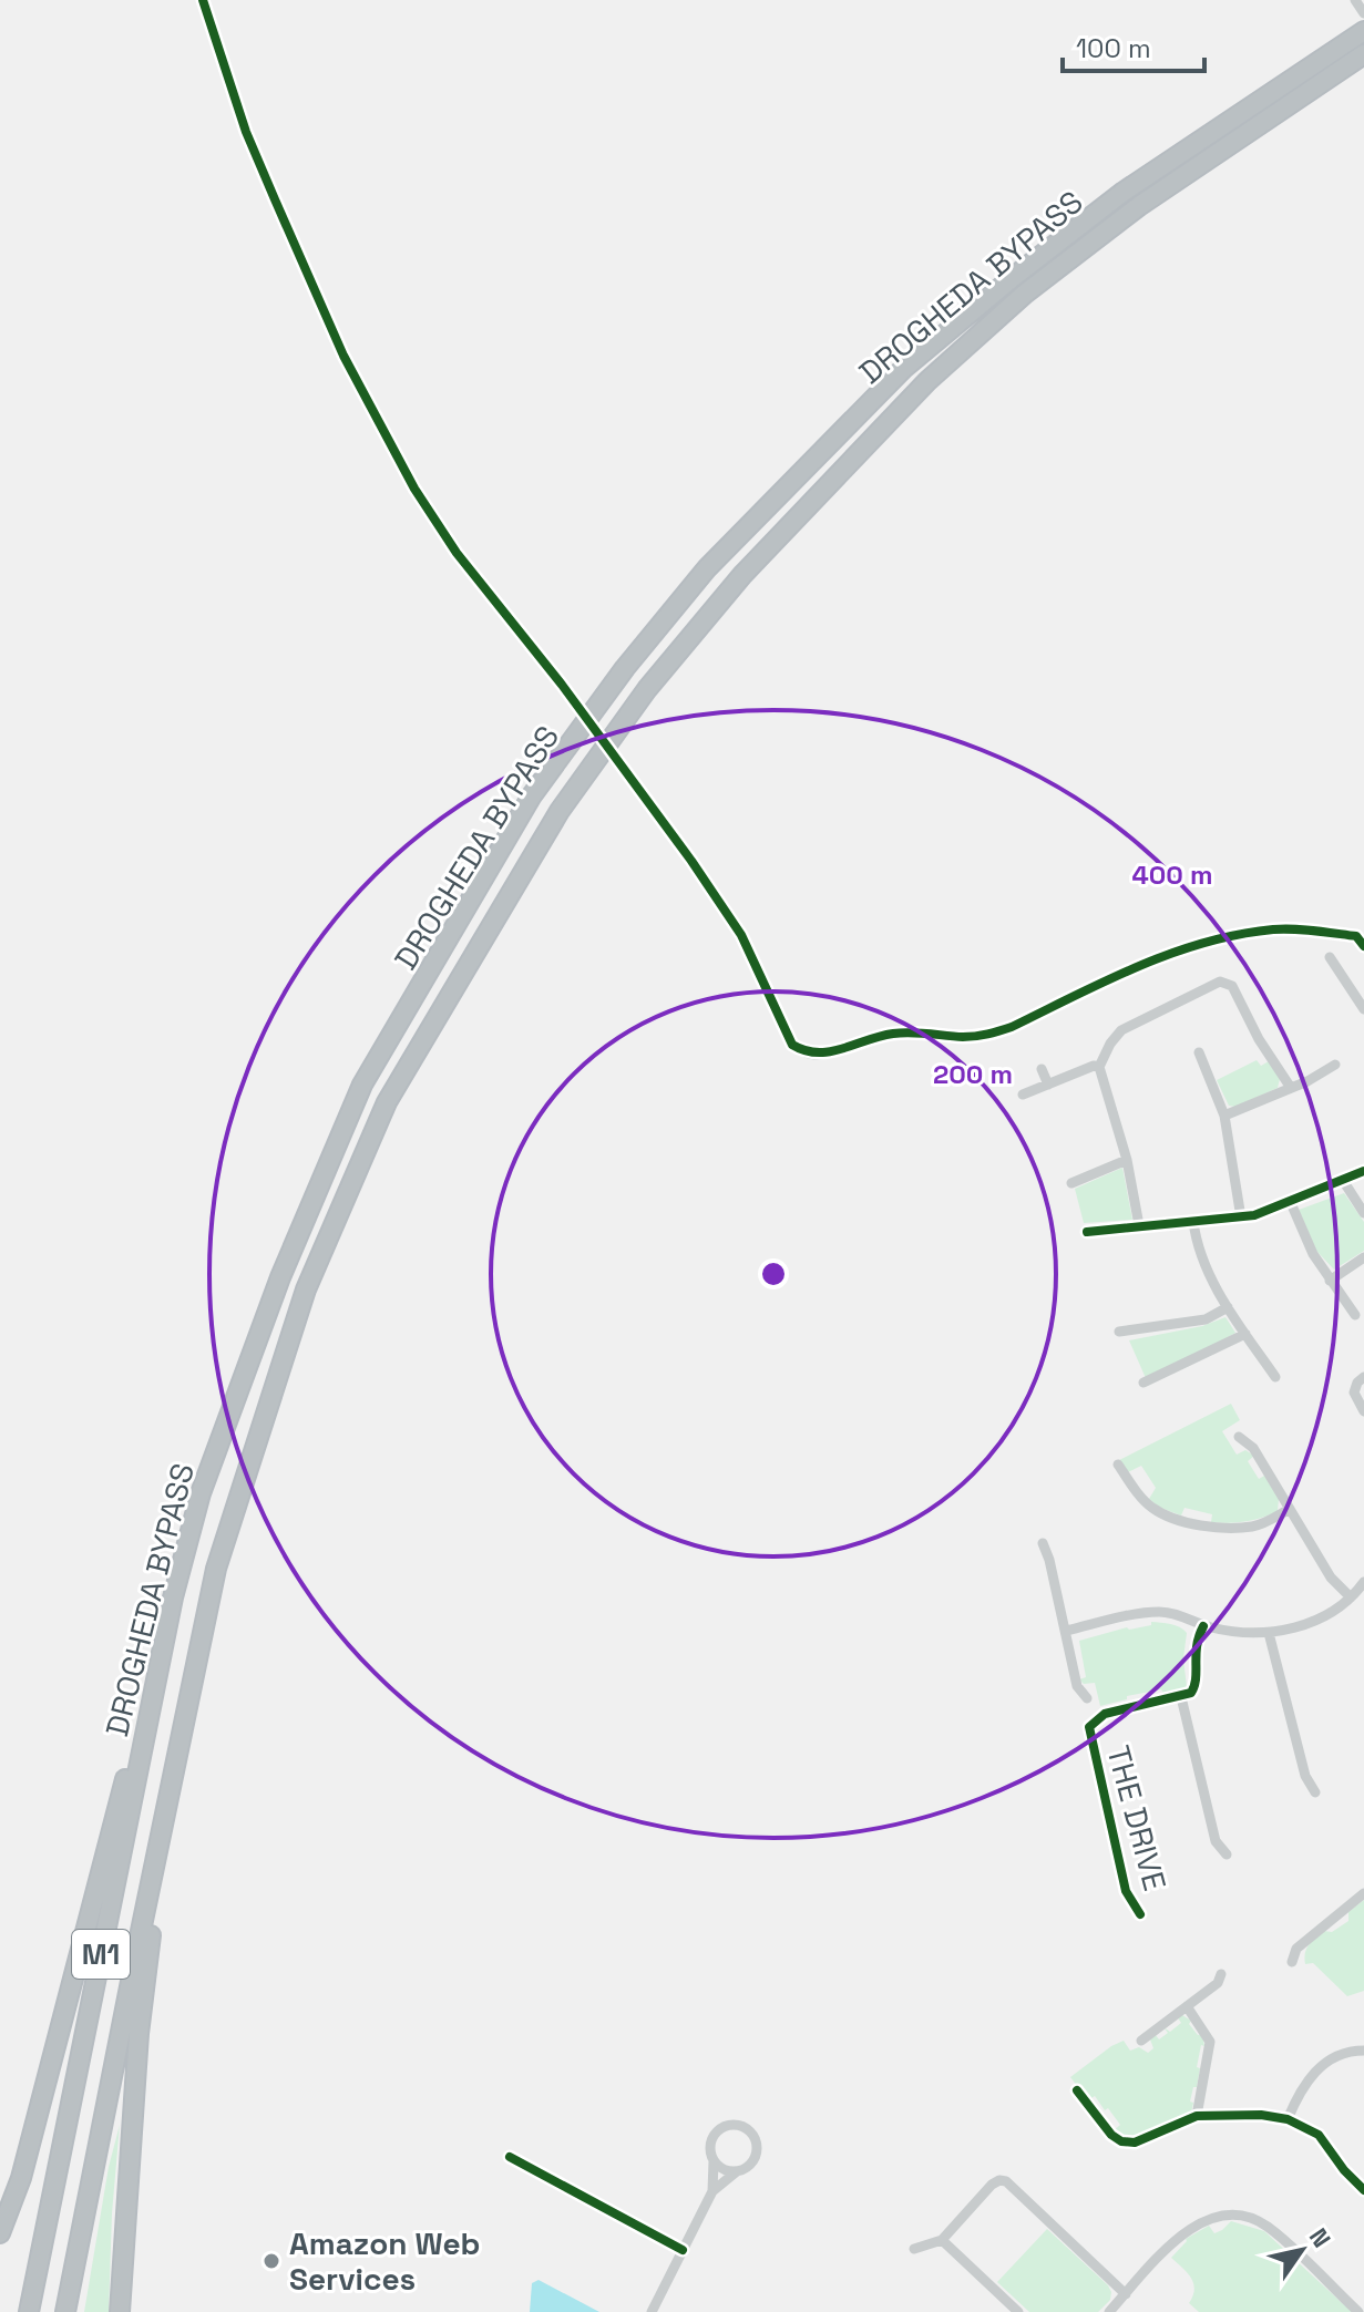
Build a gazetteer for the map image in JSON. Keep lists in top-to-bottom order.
{
  "streets": {
    "highway": ["DROGHEDA BYPASS", "M1"],
    "street": ["THE DRIVE"]
  },
  "crossings": [
    ["DROGHEDA BYPASS", "M1"]
  ],
  "places": ["Amazon Web Services"],
  "scale_bar": "100 m",
  "north": "top right",
  "rings": ["400 m", "200 m"]
}
